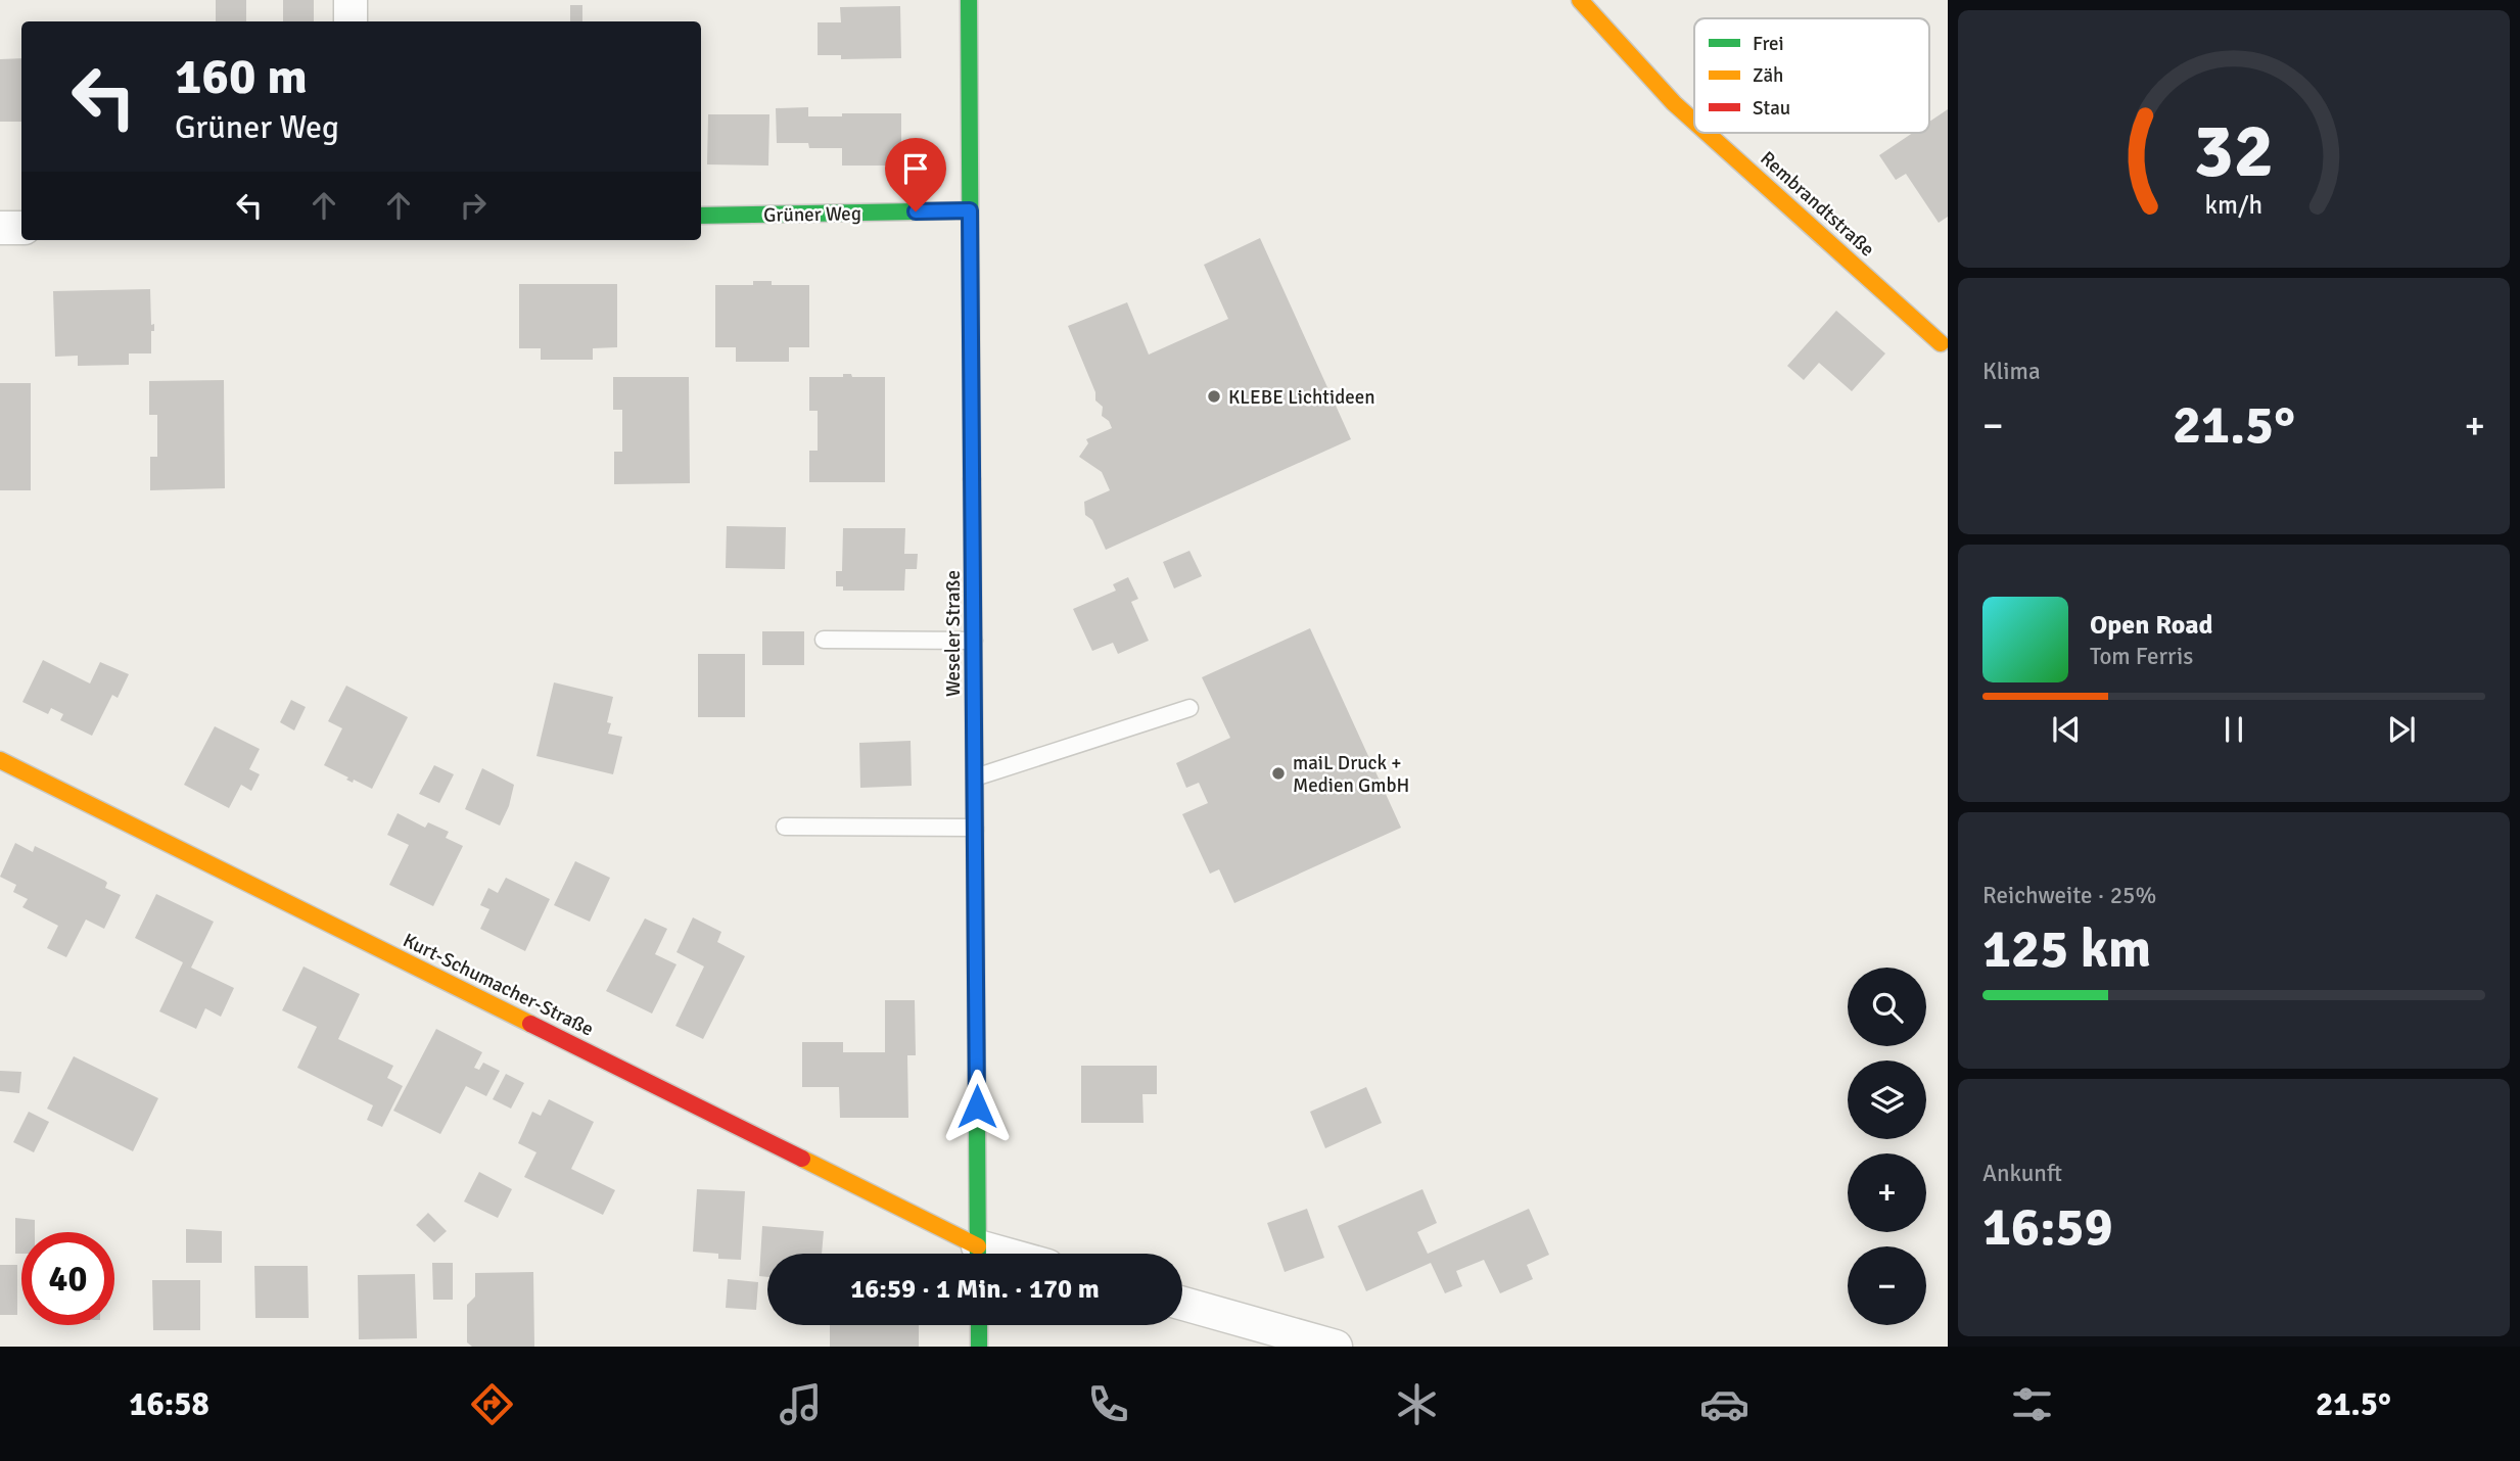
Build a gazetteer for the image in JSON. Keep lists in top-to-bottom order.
{
  "streets": {
    "street": [
      "Rembrandtstraße",
      "Grüner Weg",
      "Weseler Straße",
      "Kurt-Schumacher-Straße"
    ]
  },
  "crossings": [
    ["Grüner Weg", "Weseler Straße"]
  ],
  "places": ["KLEBE Lichtideen", "maiL Druck + Medien GmbH"],
  "legend": ["Frei", "Zäh", "Stau"],
  "page": {
    "turn": ["160 m", "Grüner Weg"],
    "tile": [
      "Klima",
      ["Reichweite · 25%", "125 km"],
      ["Ankunft", "16:59"]
    ],
    "heat": ["−", "21.5°", "+"],
    "song": ["Open Road", "Tom Ferris"],
    "map_buttons": ["+", "−"],
    "limit": "40",
    "trip": "16:59 · 1 Min. · 170 m",
    "tabs": ["16:58", "21.5°"],
    "gauge": ["32", "km/h"]
  }
}
